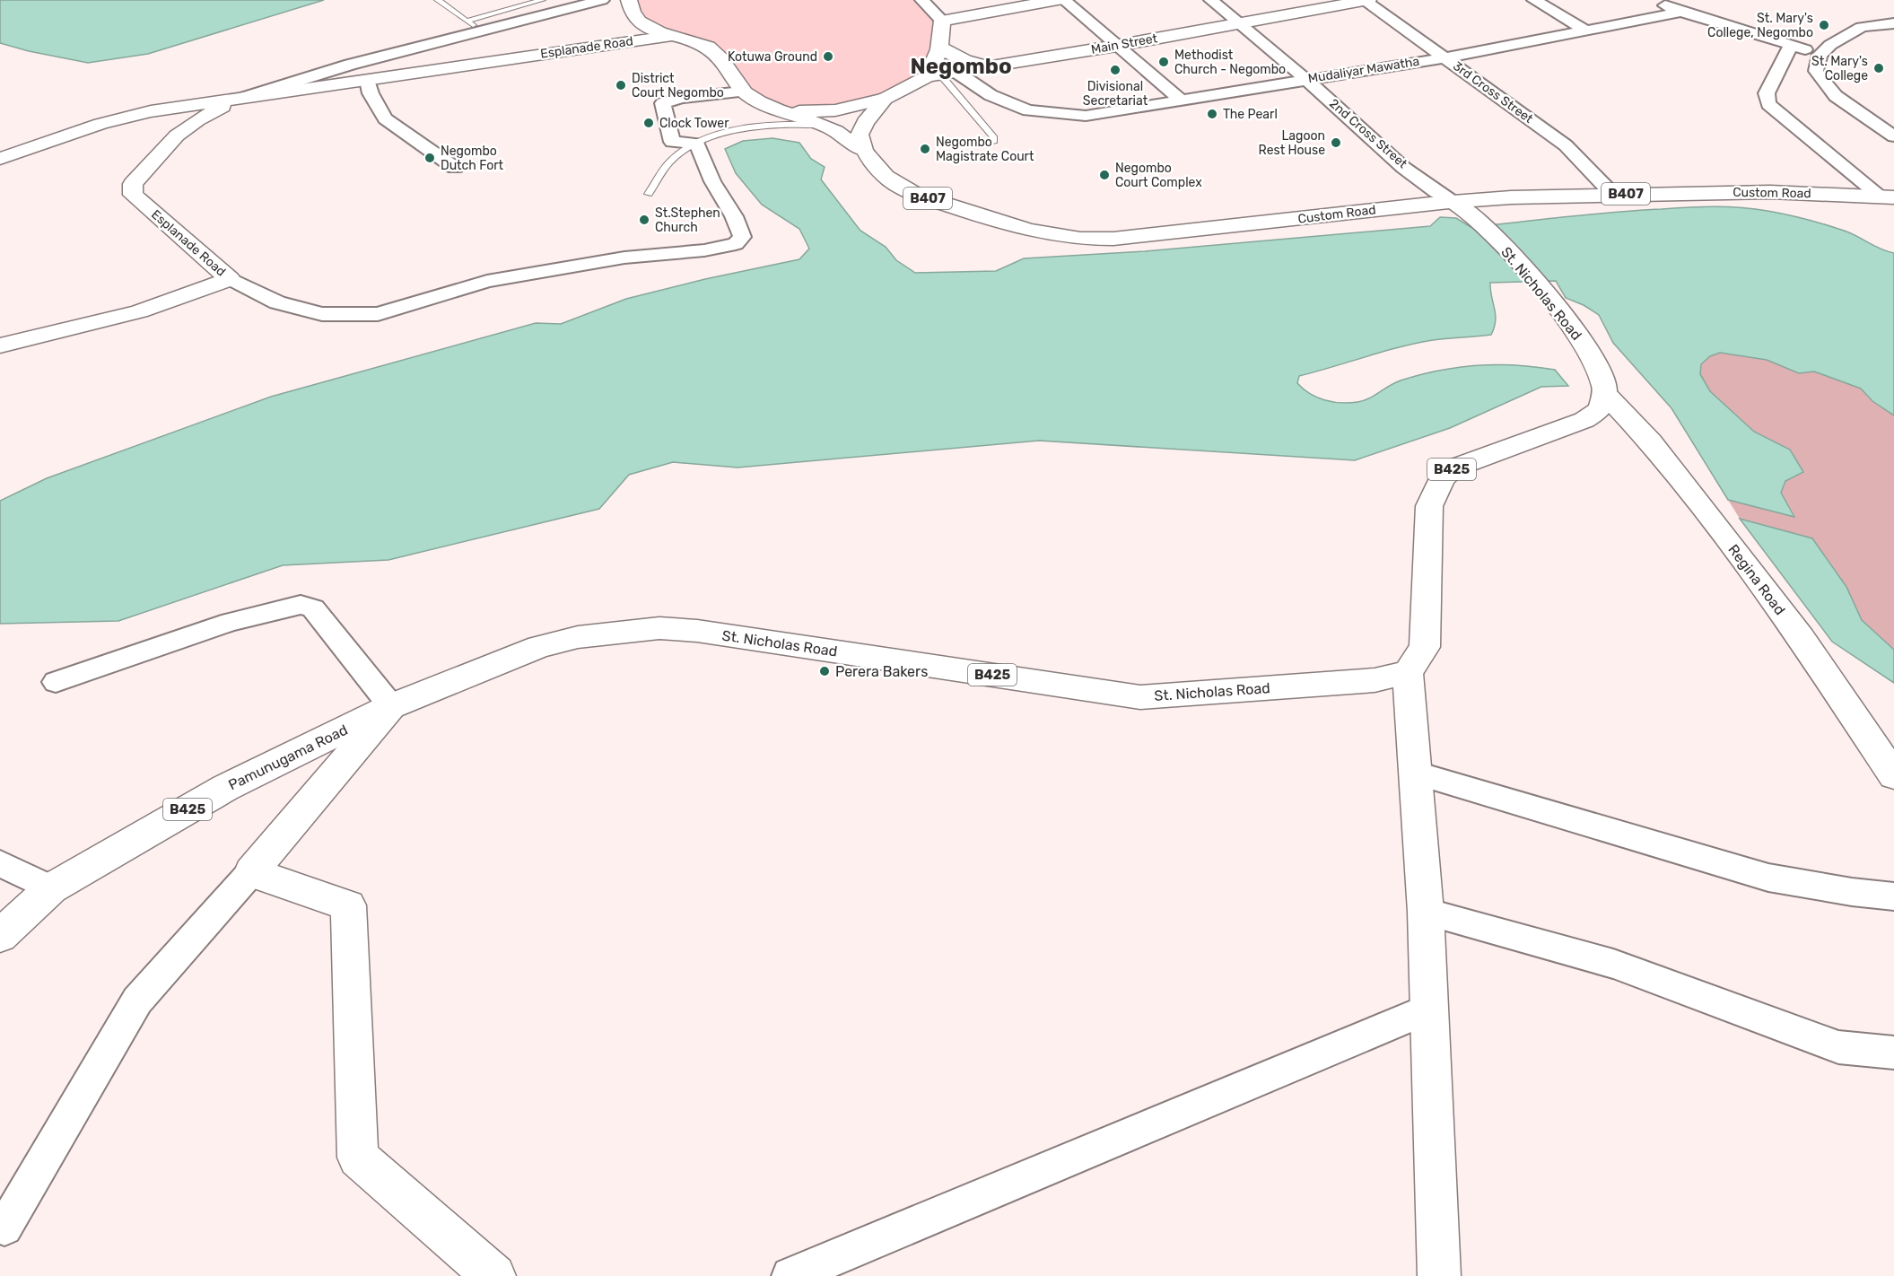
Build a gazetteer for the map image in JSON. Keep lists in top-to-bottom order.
{
  "streets": {
    "street": [
      "Main Street",
      "Esplanade Road",
      "Mudaliyar Mawatha",
      "3rd Cross Street",
      "2nd Cross Street",
      "Custom Road",
      "B407",
      "St. Nicholas Road",
      "B425",
      "Regina Road",
      "Pamunugama Road"
    ]
  },
  "crossings": [
    ["Main Street", "Mudaliyar Mawatha"],
    ["Main Street", "3rd Cross Street"],
    ["Main Street", "2nd Cross Street"],
    ["Mudaliyar Mawatha", "3rd Cross Street"],
    ["Mudaliyar Mawatha", "2nd Cross Street"],
    ["3rd Cross Street", "Custom Road"],
    ["2nd Cross Street", "Custom Road"],
    ["2nd Cross Street", "St. Nicholas Road"],
    ["Custom Road", "St. Nicholas Road"],
    ["St. Nicholas Road", "B425"],
    ["St. Nicholas Road", "Regina Road"],
    ["St. Nicholas Road", "Pamunugama Road"],
    ["B425", "Regina Road"]
  ],
  "districts": ["Negombo"],
  "places": [
    "St. Mary's College, Negombo",
    "Kotuwa Ground",
    "Methodist Church - Negombo",
    "St. Mary's College",
    "Divisional Secretariat",
    "District Court Negombo",
    "The Pearl",
    "Clock Tower",
    "Lagoon Rest House",
    "Negombo Magistrate Court",
    "Negombo Dutch Fort",
    "Negombo Court Complex",
    "St.Stephen Church",
    "Perera Bakers"
  ]
}
